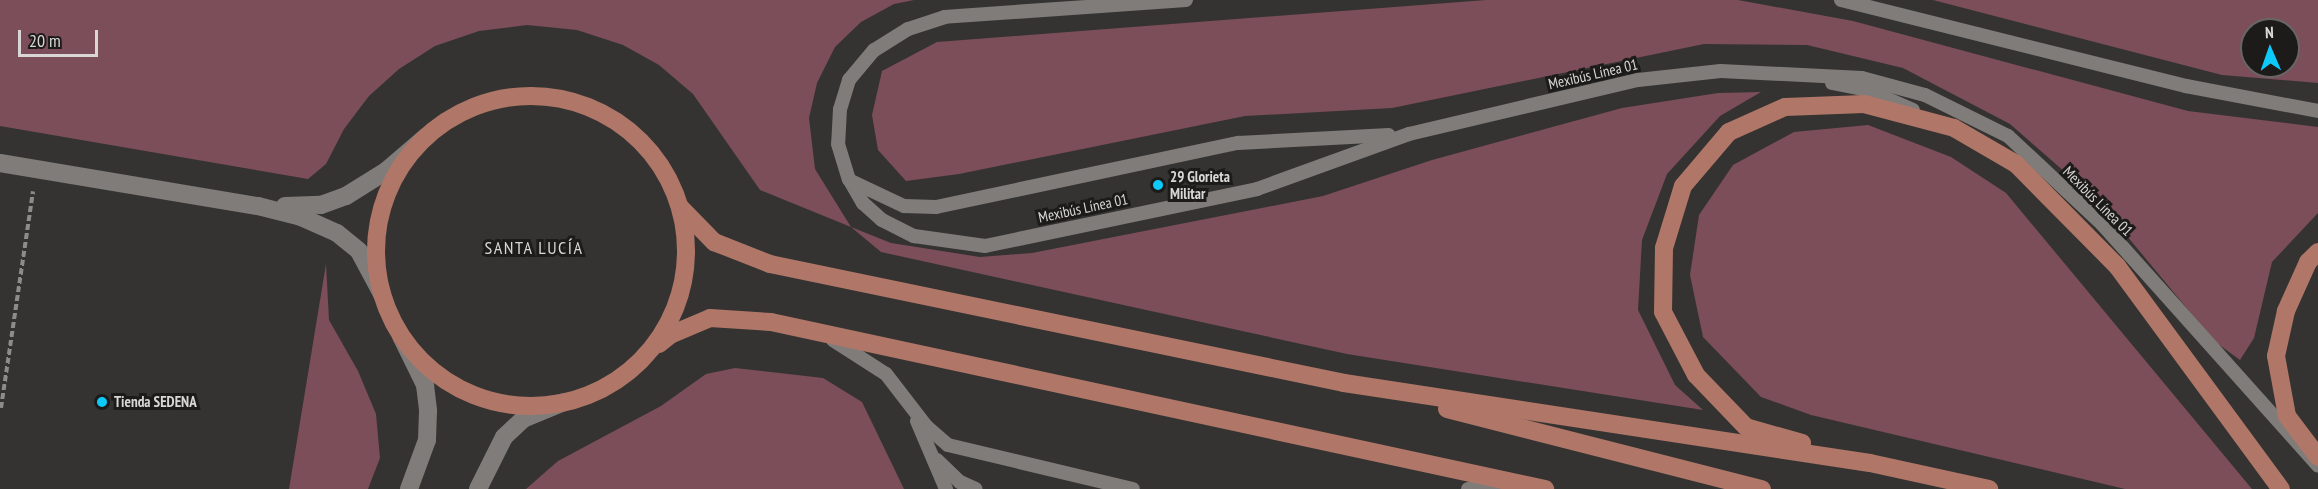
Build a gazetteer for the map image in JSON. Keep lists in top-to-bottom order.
{
  "streets": {
    "lane": ["Mexibús Línea 01"]
  },
  "districts": ["SANTA LUCÍA"],
  "places": ["29 Glorieta Militar", "Tienda SEDENA"],
  "scale_bar": "20 m",
  "north": "top"
}
